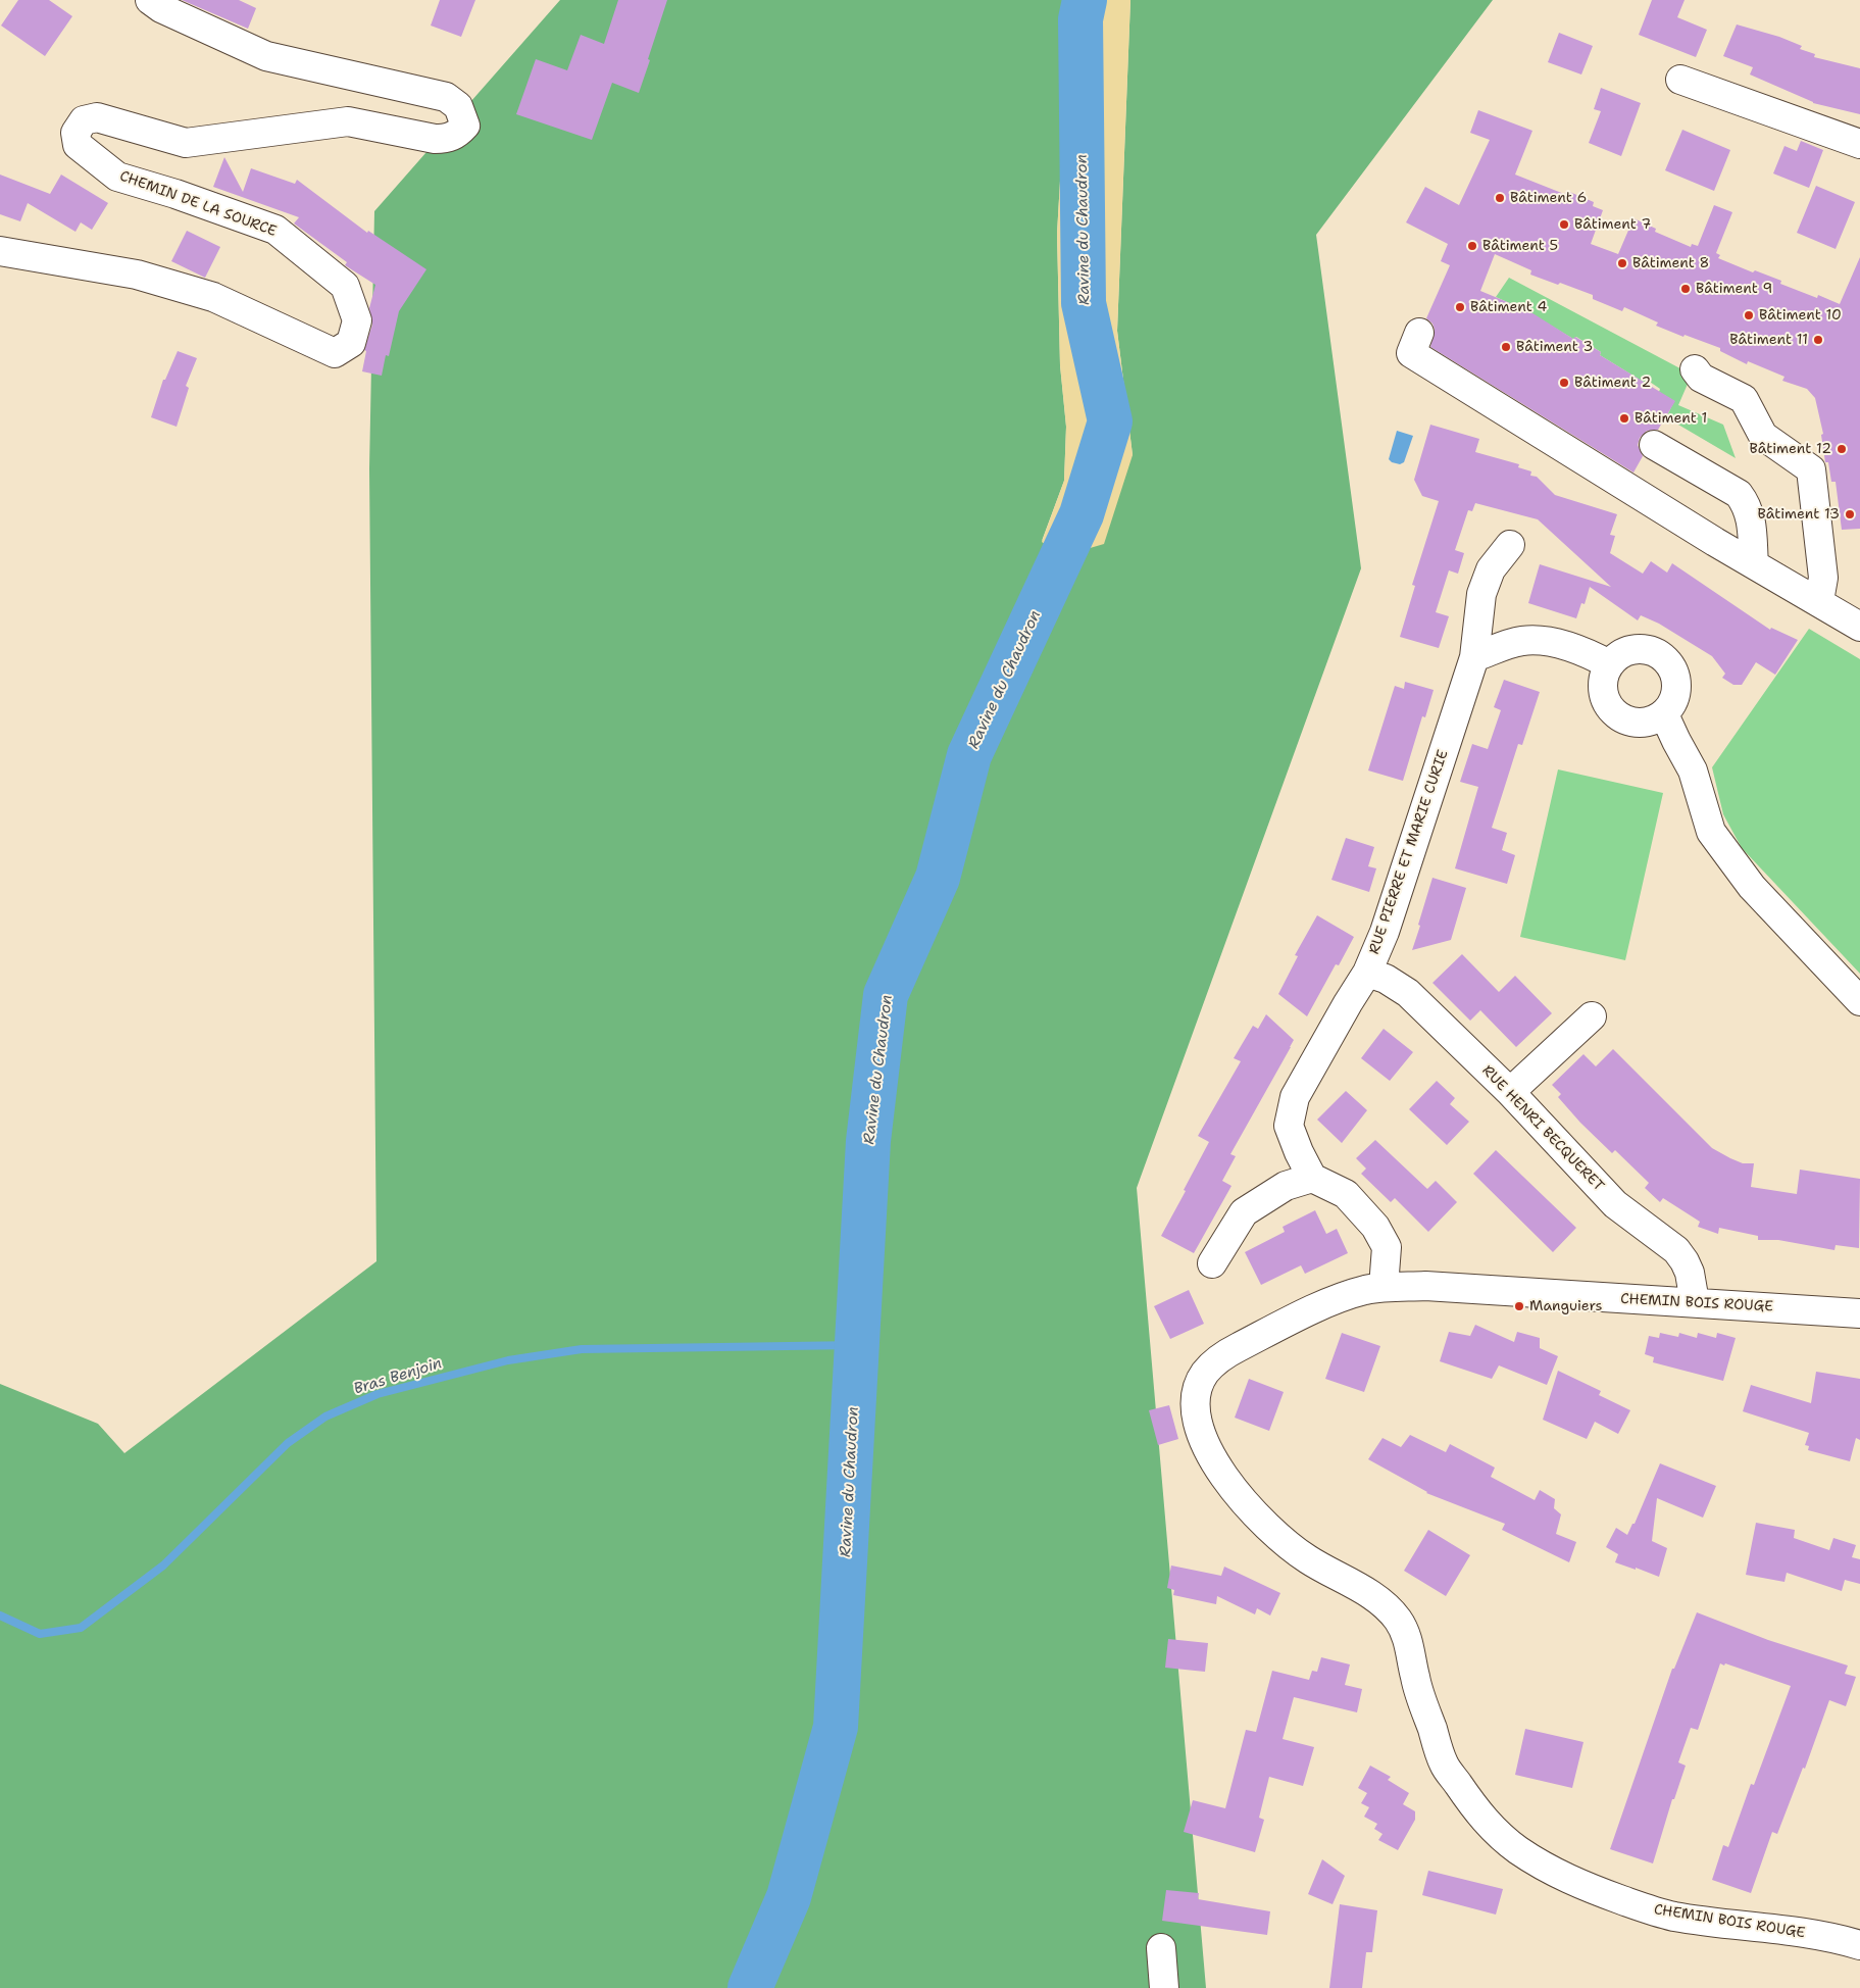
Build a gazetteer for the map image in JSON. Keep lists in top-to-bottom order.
{
  "streets": {
    "street": [
      "CHEMIN DE LA SOURCE",
      "RUE PIERRE ET MARIE CURIE",
      "RUE HENRI BECQUERET",
      "CHEMIN BOIS ROUGE"
    ]
  },
  "crossings": [
    ["RUE PIERRE ET MARIE CURIE", "RUE HENRI BECQUERET"],
    ["RUE HENRI BECQUERET", "CHEMIN BOIS ROUGE"]
  ],
  "water": ["Ravine du Chaudron", "Bras Benjoin"],
  "places": [
    "Bâtiment 6",
    "Bâtiment 7",
    "Bâtiment 5",
    "Bâtiment 8",
    "Bâtiment 9",
    "Bâtiment 4",
    "Bâtiment 10",
    "Bâtiment 11",
    "Bâtiment 3",
    "Bâtiment 2",
    "Bâtiment 1",
    "Bâtiment 12",
    "Bâtiment 13",
    "Manguiers"
  ]
}
